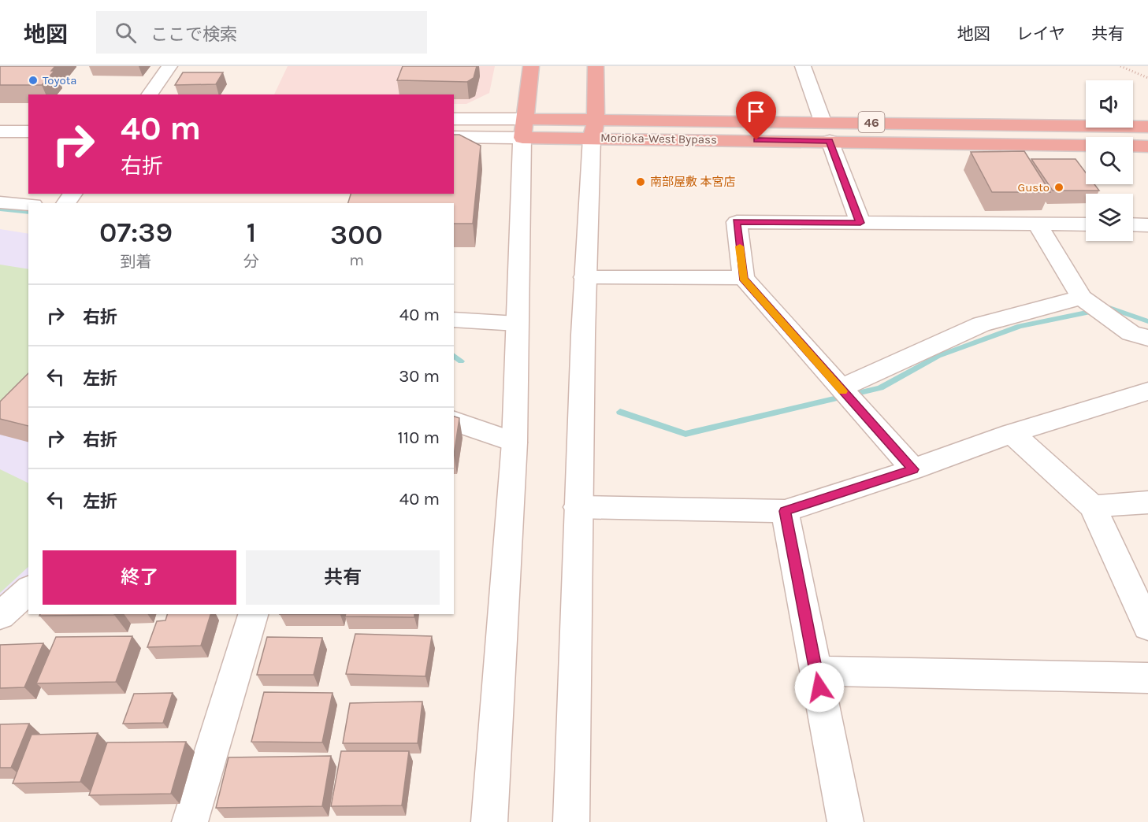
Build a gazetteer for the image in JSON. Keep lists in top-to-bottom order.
{
  "streets": {
    "highway": ["46", "Morioka-West Bypass"]
  },
  "places": ["Toyota", "南部屋敷 本宮店", "Gusto"],
  "page": {
    "header": "地図",
    "search": "ここで検索",
    "nav": ["地図", "レイヤ", "共有"],
    "turn": ["40 m", "右折"],
    "eta": [
      "07:39",
      "到着",
      "1",
      "分",
      "300",
      "m"
    ],
    "list": [
      {
        "name": "右折",
        "value": "40 m"
      },
      {
        "name": "左折",
        "value": "30 m"
      },
      {
        "name": "右折",
        "value": "110 m"
      },
      {
        "name": "左折",
        "value": "40 m"
      }
    ],
    "buttons": ["終了", "共有"]
  }
}
